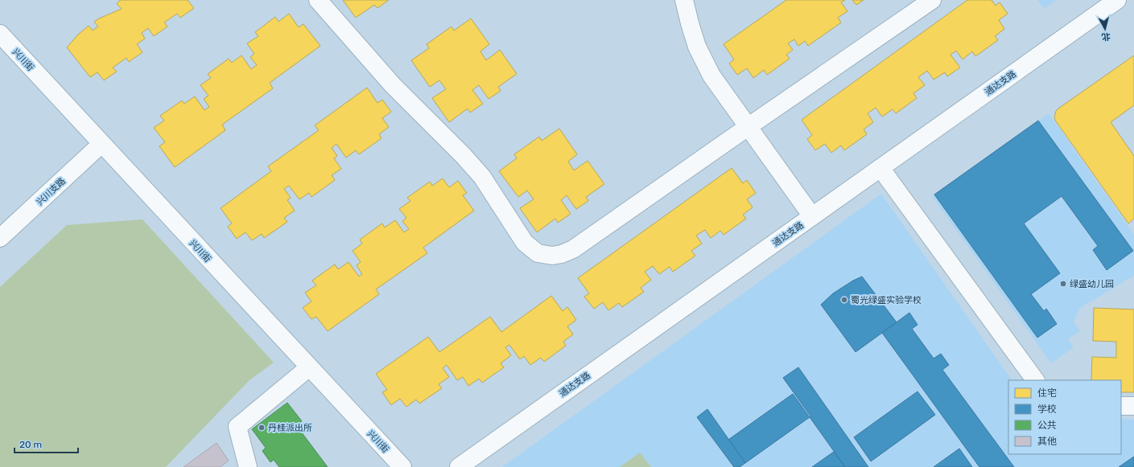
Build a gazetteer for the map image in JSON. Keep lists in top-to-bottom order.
{
  "streets": {
    "street": ["兴川街", "通达支路", "兴川支路"]
  },
  "crossings": [
    ["兴川街", "兴川支路"]
  ],
  "places": ["绿盛幼儿园", "蜀光绿盛实验学校", "丹桂派出所"],
  "legend": [
    "住宅",
    "学校",
    "公共",
    "其他"
  ],
  "scale_bar": "20 m",
  "north": "bottom"
}
